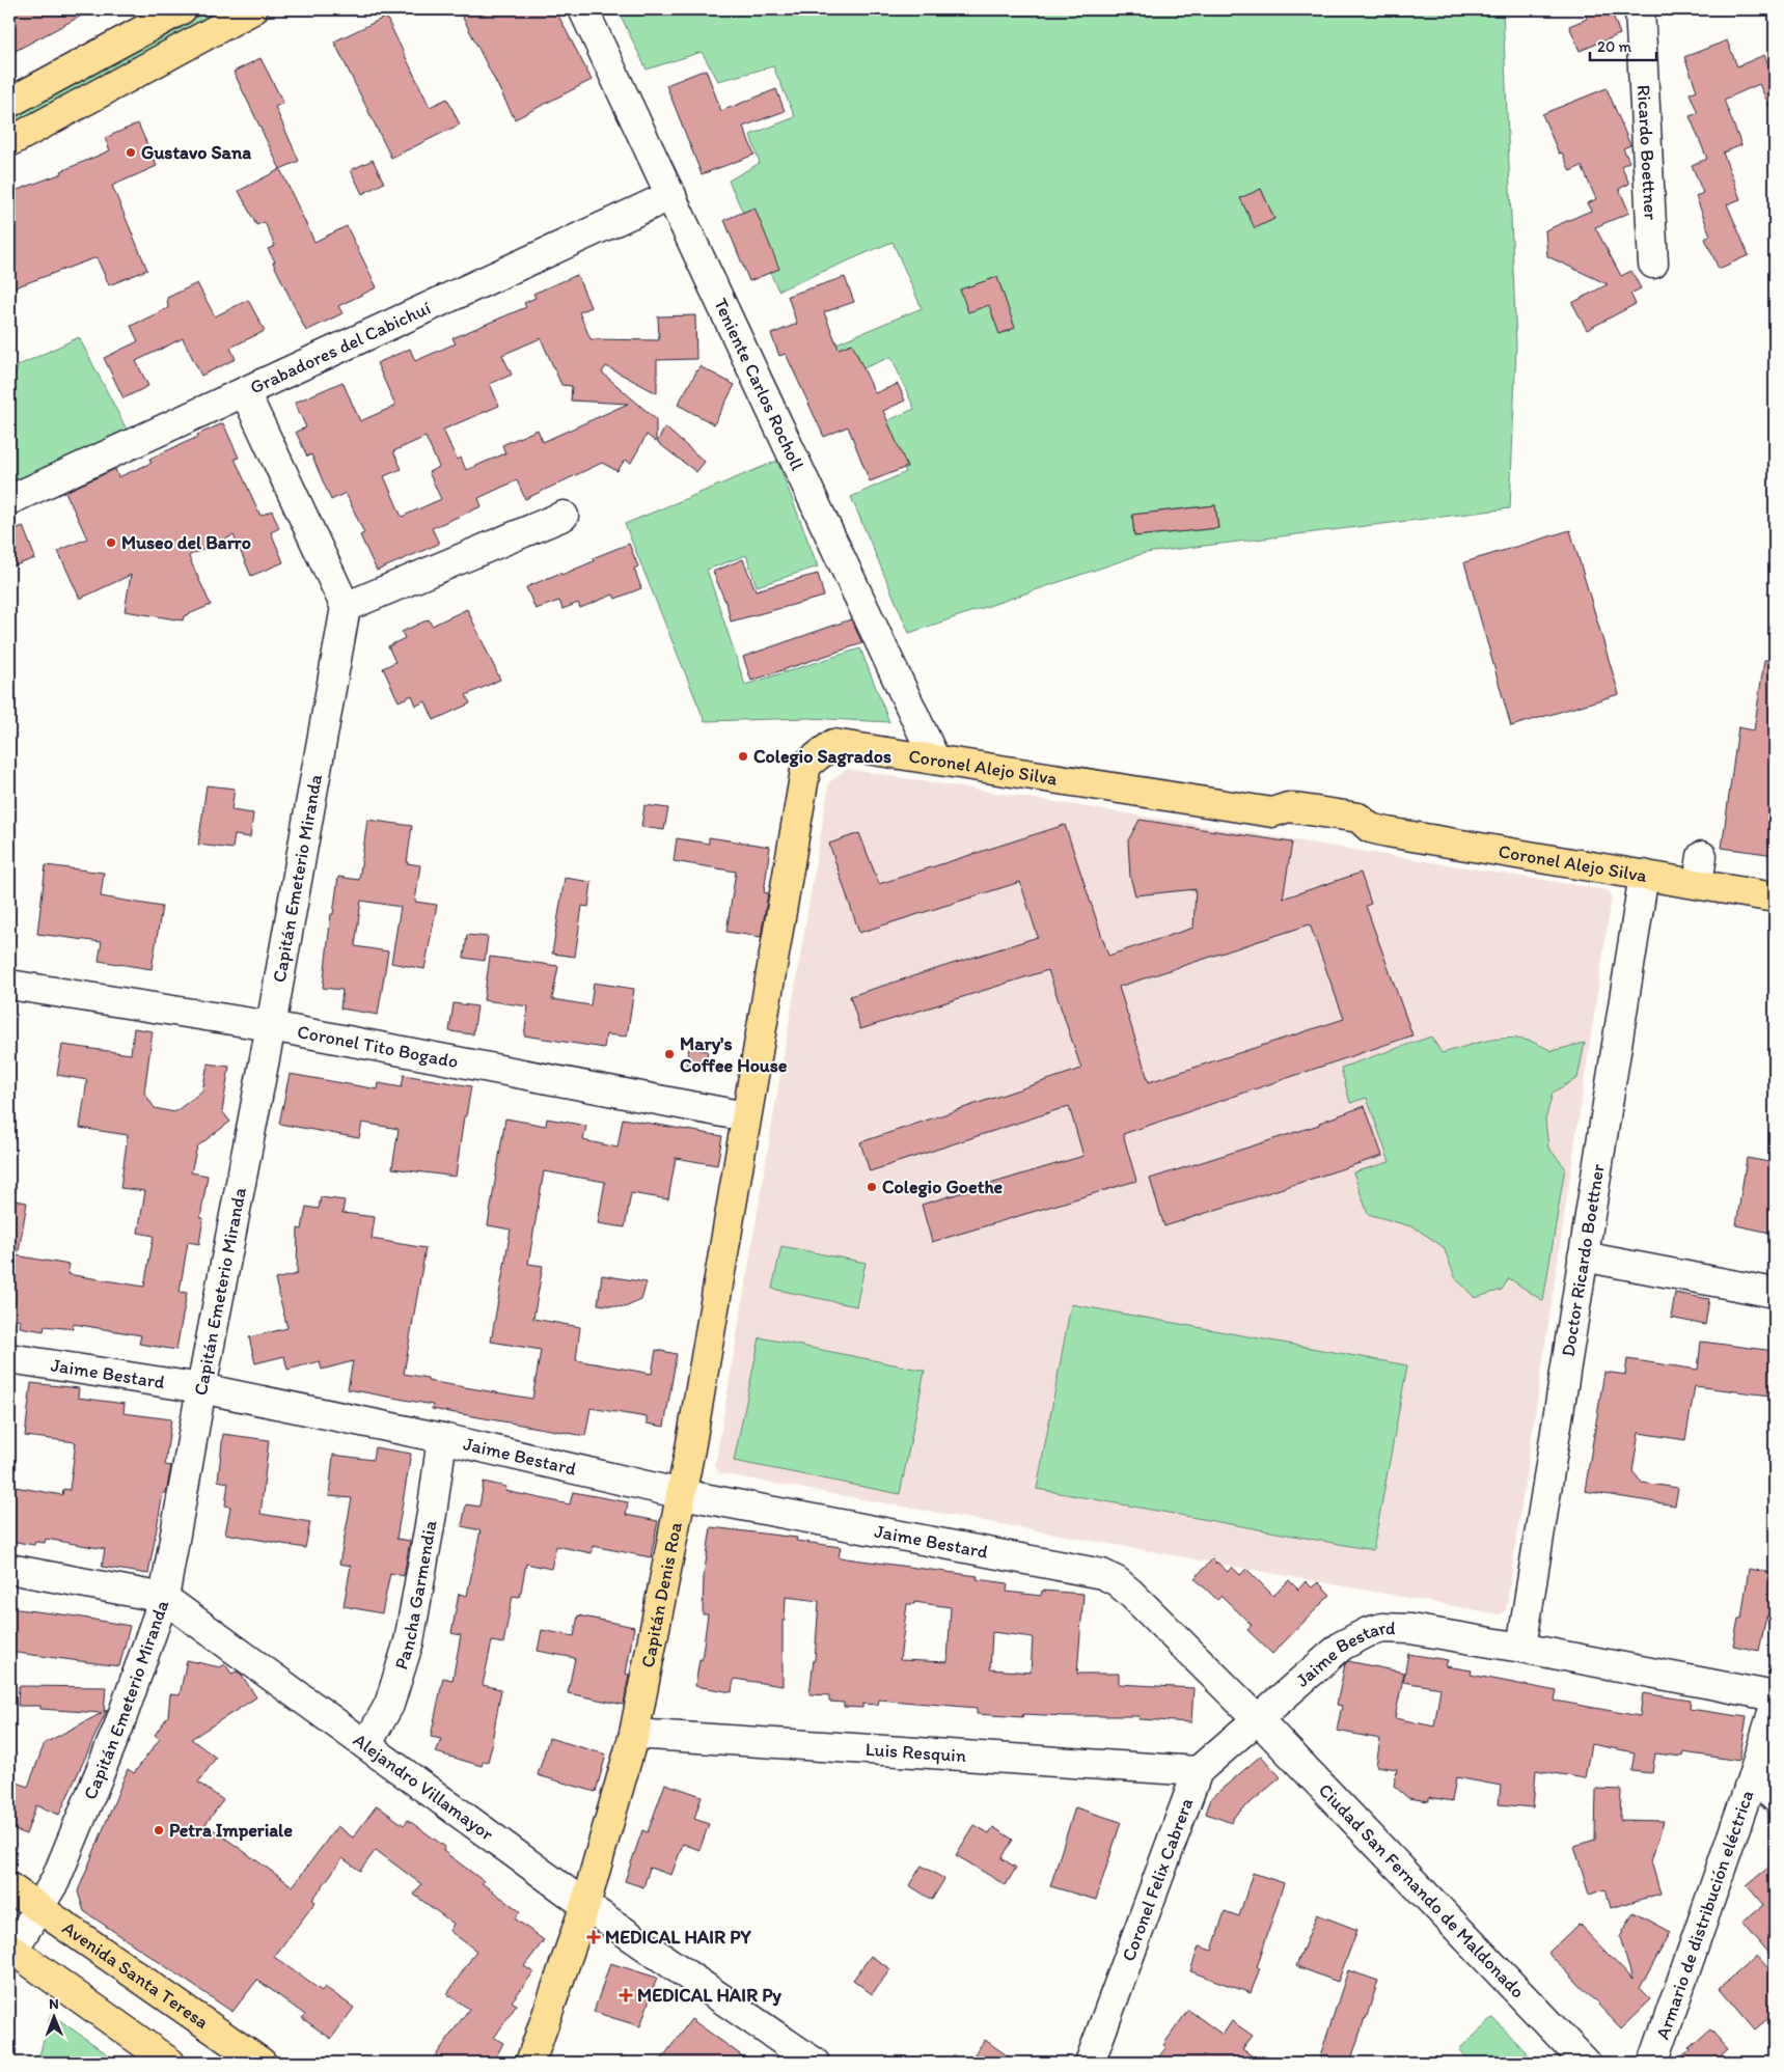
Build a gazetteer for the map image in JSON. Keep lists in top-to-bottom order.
{
  "streets": {
    "main road": ["Coronel Alejo Silva", "Capitán Denis Roa", "Avenida Santa Teresa"],
    "street": [
      "Ricardo Boettner",
      "Grabadores del Cabichuí",
      "Teniente Carlos Rocholl",
      "Capitán Emeterio Miranda",
      "Coronel Tito Bogado",
      "Doctor Ricardo Boettner",
      "Jaime Bestard",
      "Pancha Garmendia",
      "Luis Resquin",
      "Alejandro Villamayor",
      "Coronel Felix Cabrera",
      "Ciudad San Fernando de Maldonado",
      "Armario de distribución eléctrica"
    ]
  },
  "crossings": [
    ["Grabadores del Cabichuí", "Teniente Carlos Rocholl"],
    ["Teniente Carlos Rocholl", "Coronel Alejo Silva"],
    ["Coronel Alejo Silva", "Coronel Tito Bogado"],
    ["Coronel Alejo Silva", "Doctor Ricardo Boettner"],
    ["Coronel Alejo Silva", "Capitán Denis Roa"],
    ["Capitán Emeterio Miranda", "Coronel Tito Bogado"],
    ["Capitán Emeterio Miranda", "Jaime Bestard"],
    ["Capitán Emeterio Miranda", "Alejandro Villamayor"],
    ["Capitán Emeterio Miranda", "Avenida Santa Teresa"],
    ["Coronel Tito Bogado", "Capitán Denis Roa"],
    ["Doctor Ricardo Boettner", "Jaime Bestard"],
    ["Jaime Bestard", "Pancha Garmendia"],
    ["Jaime Bestard", "Capitán Denis Roa"],
    ["Jaime Bestard", "Coronel Felix Cabrera"],
    ["Jaime Bestard", "Ciudad San Fernando de Maldonado"],
    ["Pancha Garmendia", "Alejandro Villamayor"],
    ["Capitán Denis Roa", "Luis Resquin"],
    ["Capitán Denis Roa", "Alejandro Villamayor"],
    ["Luis Resquin", "Coronel Felix Cabrera"],
    ["Coronel Felix Cabrera", "Ciudad San Fernando de Maldonado"]
  ],
  "places": {
    "other": [
      "Gustavo Sana",
      "Museo del Barro",
      "Colegio Sagrados",
      "Mary's Coffee House",
      "Colegio Goethe",
      "Petra Imperiale"
    ],
    "health": ["MEDICAL HAIR PY", "MEDICAL HAIR Py"]
  },
  "scale_bar": "20 m",
  "north": "top"
}
